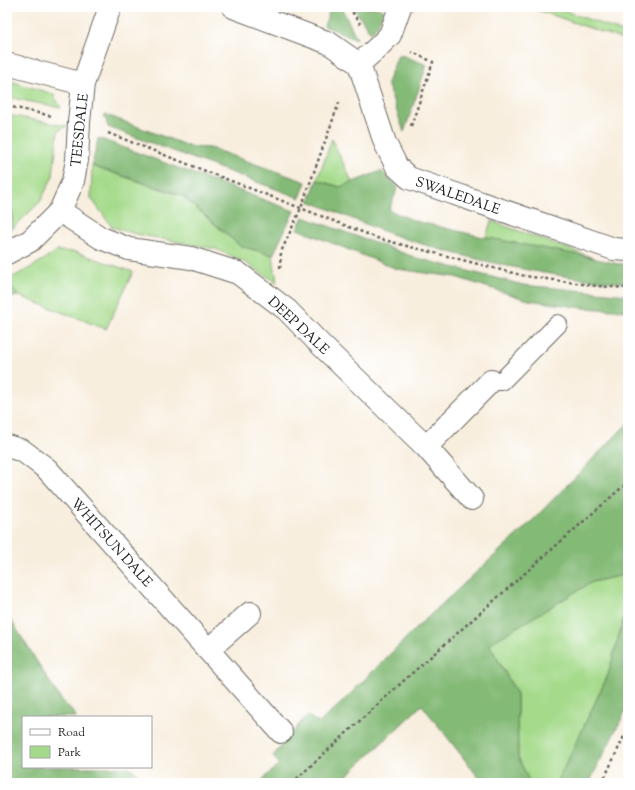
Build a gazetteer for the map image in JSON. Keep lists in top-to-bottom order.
{
  "streets": {
    "street": [
      "TEESDALE",
      "SWALEDALE",
      "DEEP DALE",
      "WHITSUN DALE"
    ]
  },
  "crossings": [
    ["TEESDALE", "DEEP DALE"]
  ],
  "legend": ["Road", "Park"]
}
